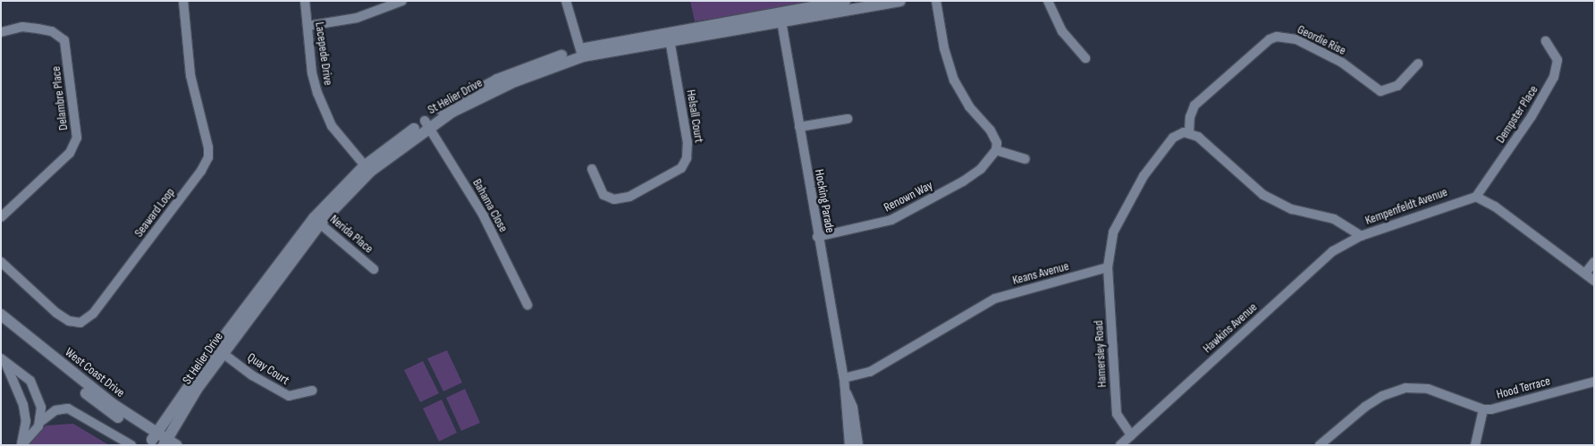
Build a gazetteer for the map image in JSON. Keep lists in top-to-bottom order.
{
  "streets": {
    "street": [
      "Geordie Rise",
      "Lacepede Drive",
      "St Helier Drive",
      "Delambre Place",
      "Dempster Place",
      "Helsall Court",
      "Renown Way",
      "Hocking Parade",
      "Bahama Close",
      "Kempenfeldt Avenue",
      "Seaward Loop",
      "Nerida Place",
      "Keans Avenue",
      "Hawkins Avenue",
      "Hamersley Road",
      "Quay Court",
      "West Coast Drive",
      "Hood Terrace"
    ]
  },
  "crossings": [
    ["Geordie Rise", "Kempenfeldt Avenue"],
    ["Lacepede Drive", "St Helier Drive"],
    ["St Helier Drive", "Helsall Court"],
    ["St Helier Drive", "Hocking Parade"],
    ["St Helier Drive", "Bahama Close"],
    ["St Helier Drive", "Nerida Place"],
    ["St Helier Drive", "Quay Court"],
    ["St Helier Drive", "West Coast Drive"],
    ["Dempster Place", "Kempenfeldt Avenue"],
    ["Renown Way", "Hocking Parade"],
    ["Hocking Parade", "Keans Avenue"],
    ["Kempenfeldt Avenue", "Hawkins Avenue"],
    ["Keans Avenue", "Hamersley Road"],
    ["Hawkins Avenue", "Hamersley Road"]
  ]
}
